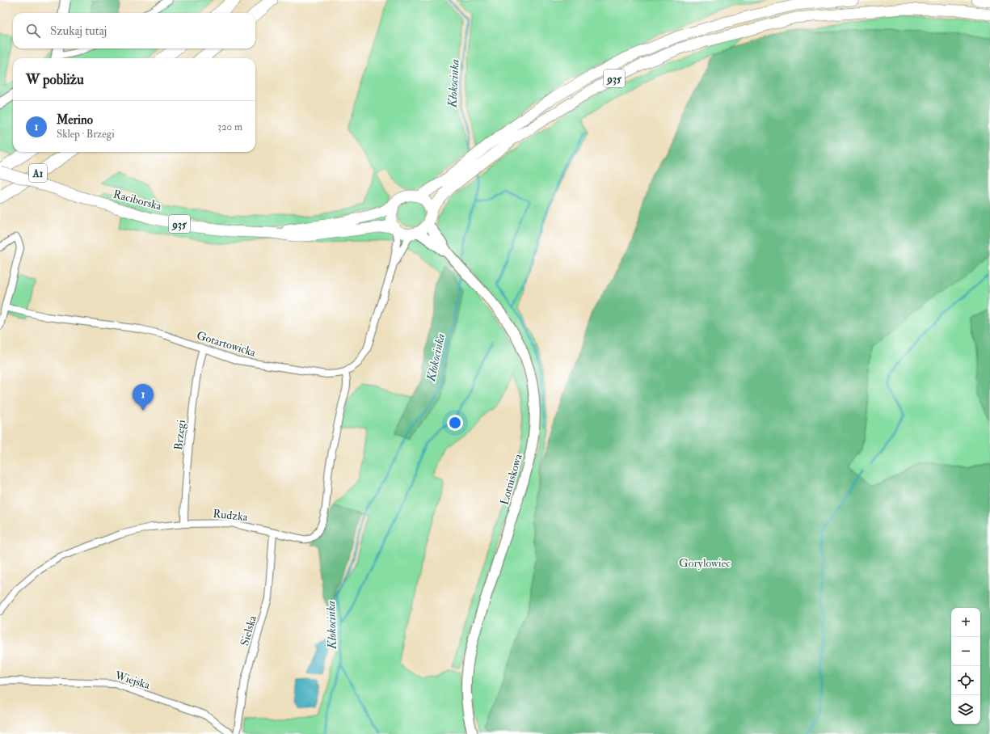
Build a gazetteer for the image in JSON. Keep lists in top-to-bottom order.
{
  "streets": {
    "highway": ["A1"],
    "main road": ["935", "Raciborska", "Lotniskowa"],
    "street": [
      "Gotartowicka",
      "Brzegi",
      "Rudzka",
      "Sielska",
      "Wiejska"
    ]
  },
  "crossings": [
    ["935", "Raciborska"],
    ["935", "Gotartowicka"],
    ["935", "Lotniskowa"],
    ["A1", "Raciborska"],
    ["Raciborska", "Gotartowicka"],
    ["Raciborska", "Lotniskowa"],
    ["Gotartowicka", "Brzegi"],
    ["Gotartowicka", "Lotniskowa"],
    ["Gotartowicka", "Rudzka"],
    ["Brzegi", "Rudzka"],
    ["Rudzka", "Sielska"]
  ],
  "water": ["Kłokocinka"],
  "parks": ["Gorylowiec"],
  "page": {
    "search": "Szukaj tutaj",
    "heading": "W pobliżu",
    "list": [
      {
        "mark": "1",
        "name": "Merino",
        "note": "Sklep · Brzegi",
        "value": "320 m"
      }
    ],
    "pins": "1",
    "map_buttons": ["+", "−"]
  }
}
